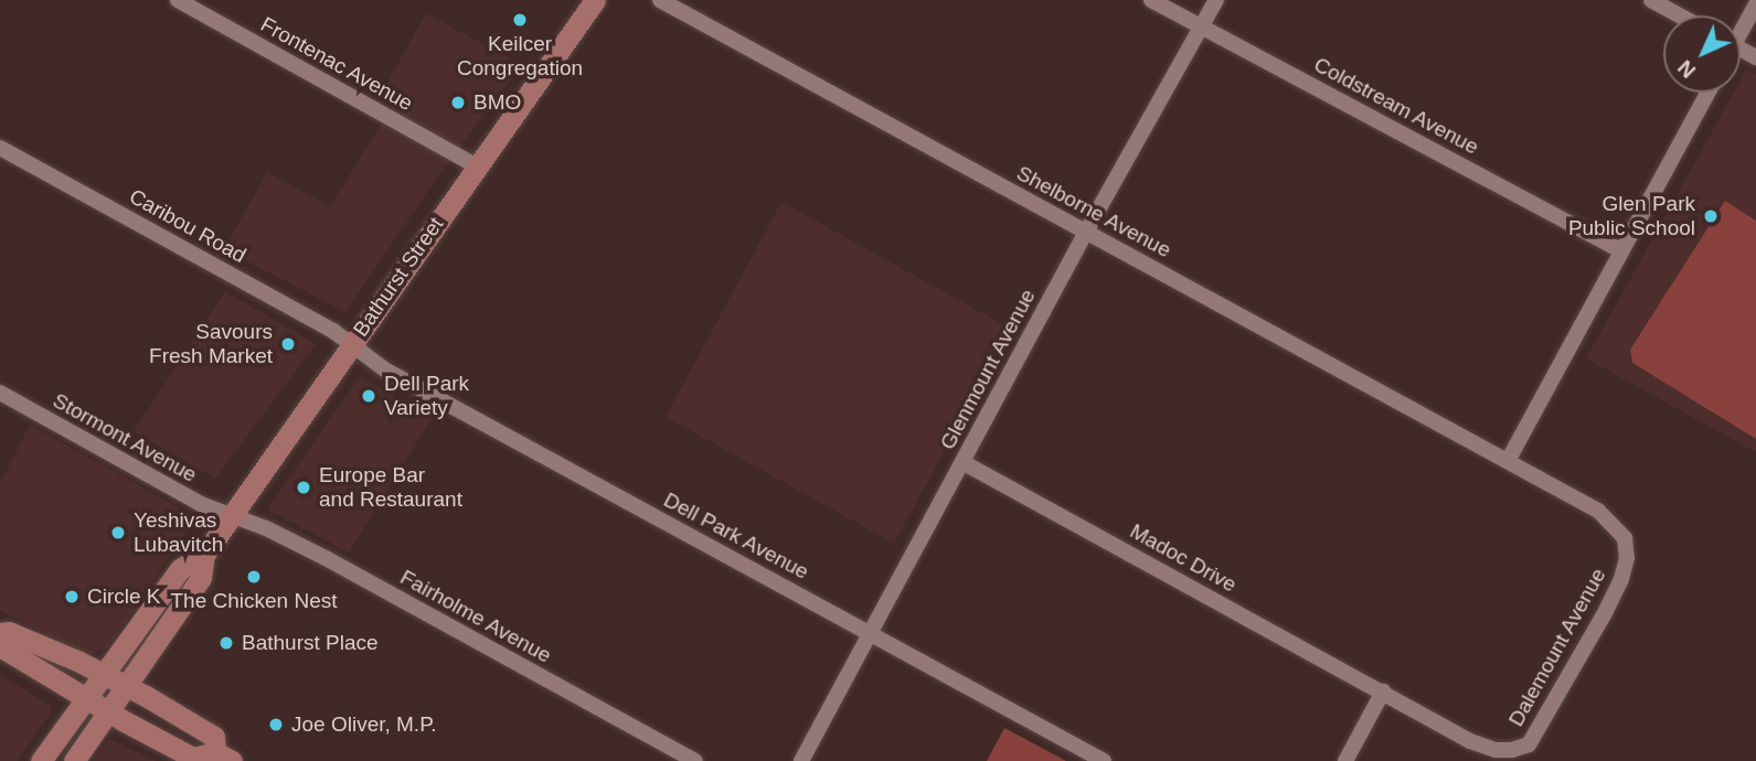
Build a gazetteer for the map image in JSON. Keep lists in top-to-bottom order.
{
  "streets": {
    "main road": ["Bathurst Street"],
    "street": [
      "Frontenac Avenue",
      "Coldstream Avenue",
      "Shelborne Avenue",
      "Caribou Road",
      "Glenmount Avenue",
      "Stormont Avenue",
      "Dell Park Avenue",
      "Madoc Drive",
      "Fairholme Avenue",
      "Dalemount Avenue"
    ]
  },
  "crossings": [
    ["Frontenac Avenue", "Bathurst Street"],
    ["Coldstream Avenue", "Glenmount Avenue"],
    ["Shelborne Avenue", "Glenmount Avenue"],
    ["Shelborne Avenue", "Dalemount Avenue"],
    ["Caribou Road", "Bathurst Street"],
    ["Caribou Road", "Dell Park Avenue"],
    ["Bathurst Street", "Stormont Avenue"],
    ["Bathurst Street", "Dell Park Avenue"],
    ["Bathurst Street", "Fairholme Avenue"],
    ["Glenmount Avenue", "Dell Park Avenue"],
    ["Glenmount Avenue", "Madoc Drive"],
    ["Stormont Avenue", "Fairholme Avenue"],
    ["Madoc Drive", "Dalemount Avenue"]
  ],
  "places": [
    "Keilcer Congregation",
    "BMO",
    "Glen Park Public School",
    "Savours Fresh Market",
    "Dell Park Variety",
    "Europe Bar and Restaurant",
    "Yeshivas Lubavitch",
    "The Chicken Nest",
    "Circle K",
    "Bathurst Place",
    "Joe Oliver, M.P."
  ],
  "north": "bottom left"
}
